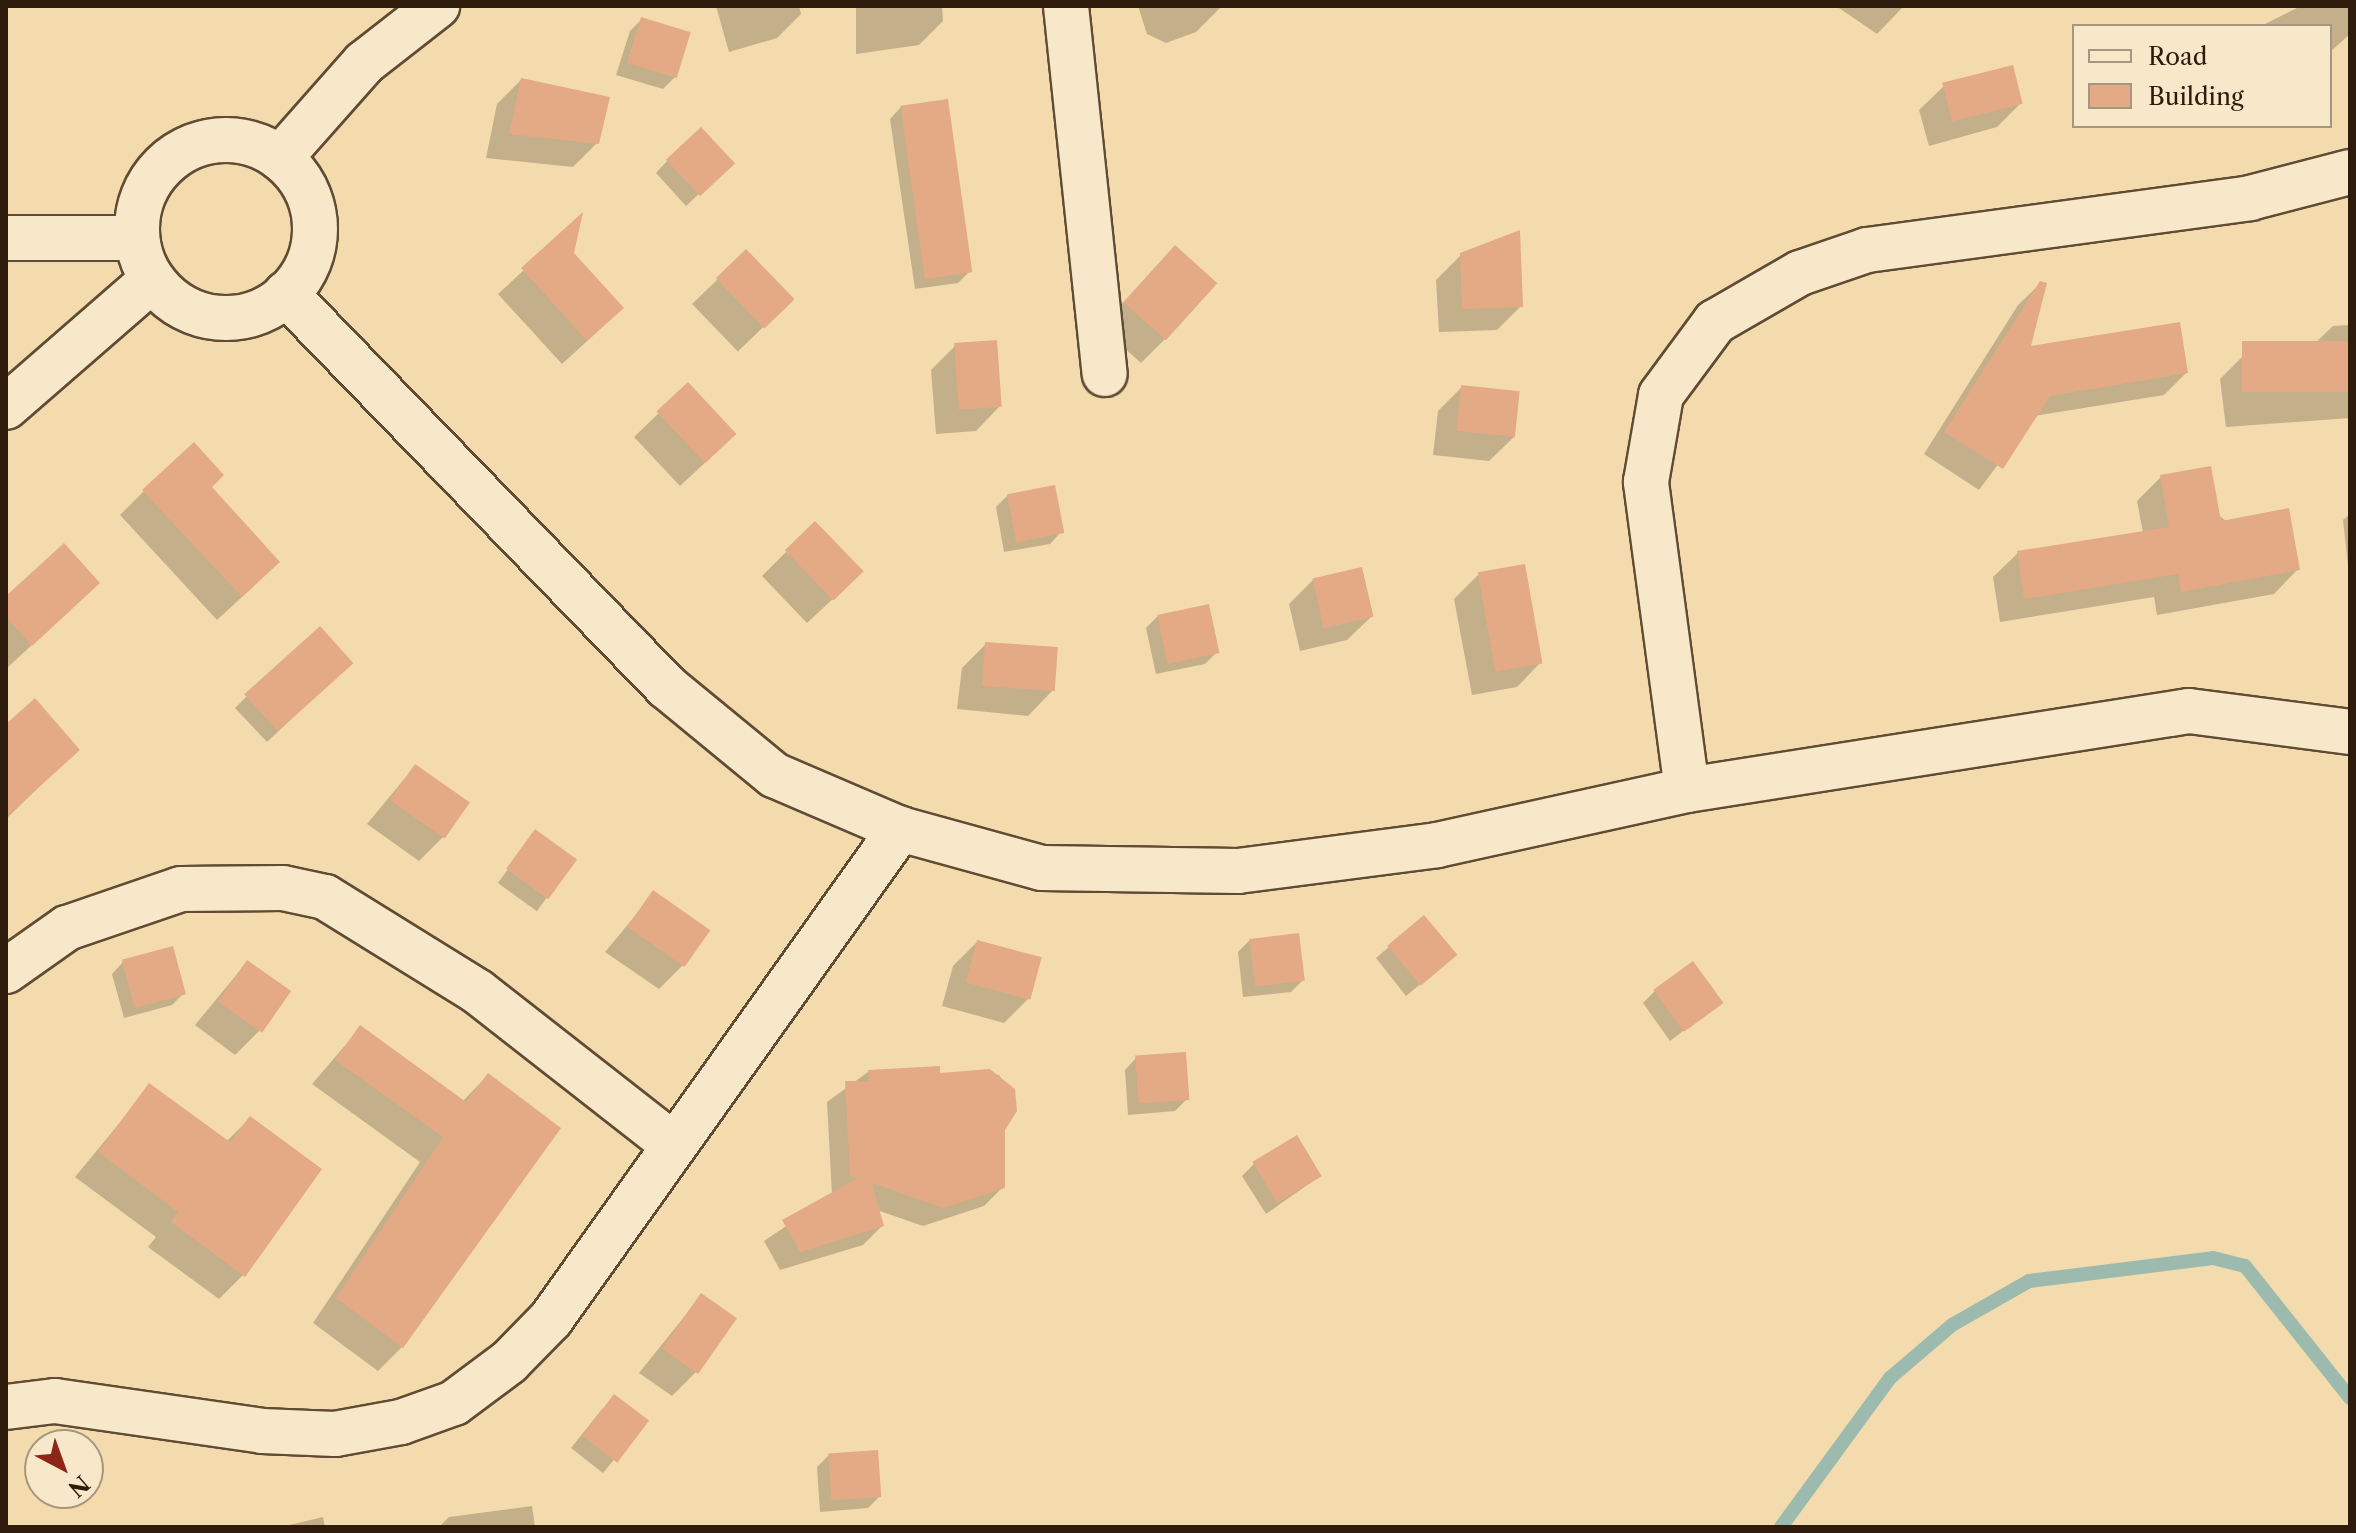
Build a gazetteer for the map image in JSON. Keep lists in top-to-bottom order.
{
  "legend": ["Road", "Building"],
  "north": "bottom right"
}
